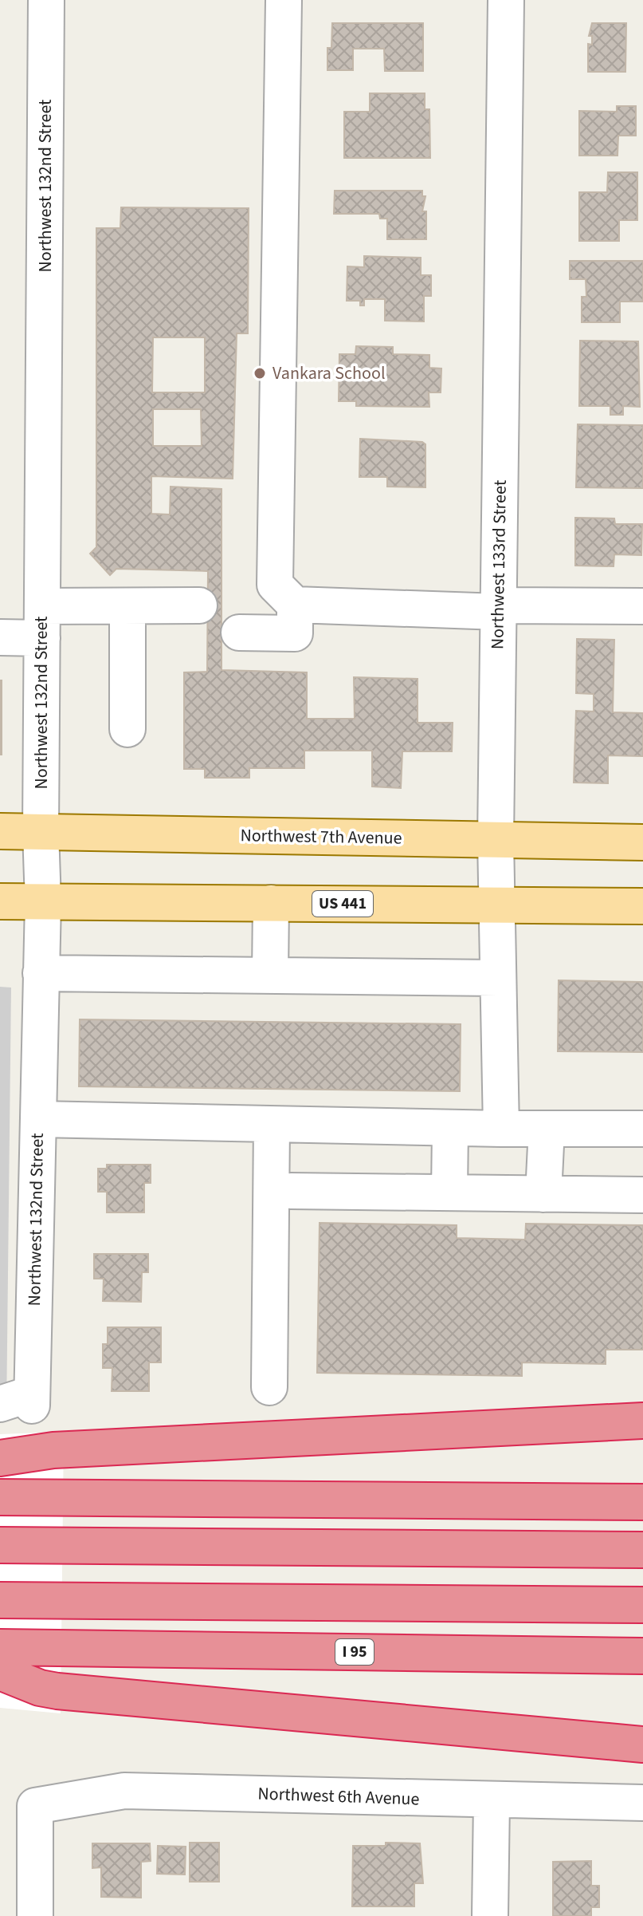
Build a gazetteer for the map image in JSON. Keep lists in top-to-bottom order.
{
  "streets": {
    "highway": ["I 95"],
    "main road": ["Northwest 7th Avenue", "US 441"],
    "street": ["Northwest 132nd Street", "Northwest 133rd Street", "Northwest 6th Avenue"]
  },
  "crossings": [
    ["Northwest 132nd Street", "Northwest 7th Avenue"],
    ["Northwest 132nd Street", "US 441"],
    ["Northwest 133rd Street", "Northwest 7th Avenue"],
    ["Northwest 133rd Street", "US 441"]
  ],
  "places": ["Vankara School"]
}
